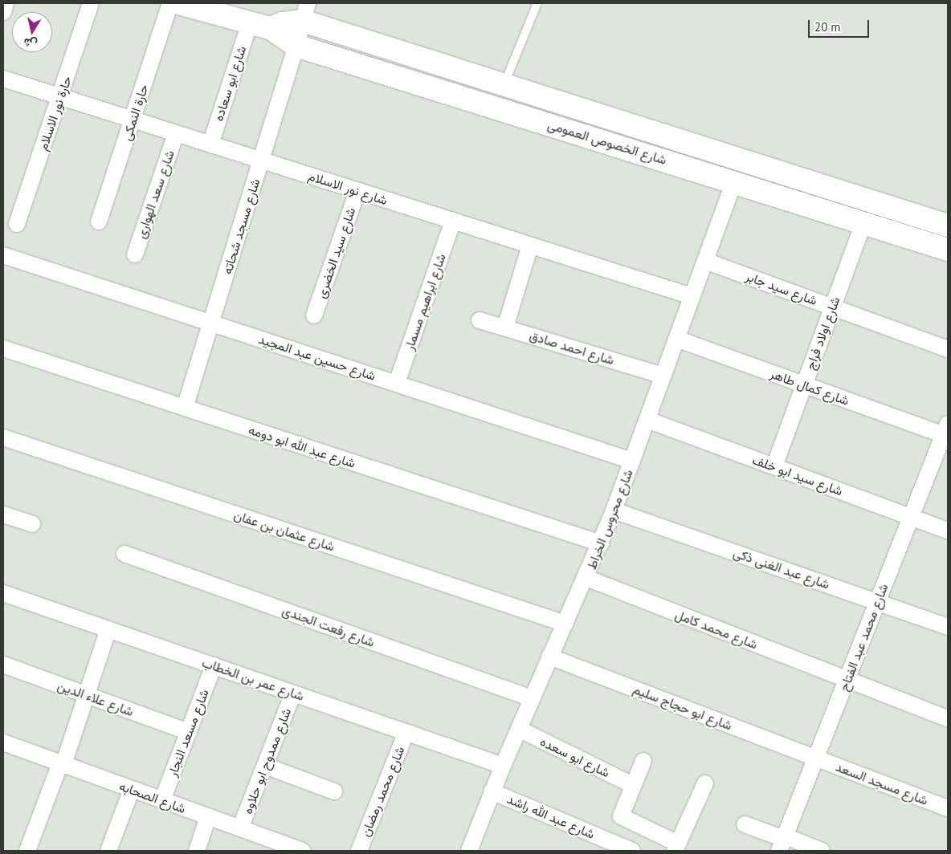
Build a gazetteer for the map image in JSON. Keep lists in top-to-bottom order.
{
  "streets": {
    "street": [
      "شارع ابو سعاده",
      "حارة النمكى",
      "حارة نور الاسلام",
      "شارع الخصوص العمومى",
      "شارع نور الاسلام",
      "شارع سعد الهوارى",
      "شارع مسجد شحاته",
      "شارع سيد الخضرى",
      "شارع سيد جابر",
      "شارع ابراهيم مسمار",
      "شارع اولاد فراج",
      "شارع احمد صادق",
      "شارع حسين عبد المجيد",
      "شارع كمال طاهر",
      "شارع عبد الله ابو دومه",
      "شارع سيد ابو خلف",
      "شارع محروس الخراط",
      "شارع عثمان بن عفان",
      "شارع عبد الغنى ذكى",
      "شارع رفعت الجندى",
      "شارع محمد كامل",
      "شارع محمد عبد الفتاح",
      "شارع عمر بن الخطاب",
      "شارع علاء الدين",
      "شارع ابو حجاج سليم",
      "شارع مسعد النجار",
      "شارع ابو سعده",
      "شارع ممدوح ابو حلاوه",
      "شارع مسجد السعد",
      "شارع محمد رمضان",
      "شارع الصحابه",
      "شارع عبد الله راشد"
    ]
  },
  "crossings": [
    ["شارع ابو سعاده", "شارع الخصوص العمومى"],
    ["شارع ابو سعاده", "شارع نور الاسلام"],
    ["حارة النمكى", "شارع نور الاسلام"],
    ["حارة نور الاسلام", "شارع نور الاسلام"],
    ["شارع الخصوص العمومى", "شارع مسجد شحاته"],
    ["شارع الخصوص العمومى", "شارع اولاد فراج"],
    ["شارع الخصوص العمومى", "شارع محروس الخراط"],
    ["شارع نور الاسلام", "شارع سعد الهوارى"],
    ["شارع نور الاسلام", "شارع مسجد شحاته"],
    ["شارع نور الاسلام", "شارع سيد الخضرى"],
    ["شارع نور الاسلام", "شارع ابراهيم مسمار"],
    ["شارع نور الاسلام", "شارع محروس الخراط"],
    ["شارع مسجد شحاته", "شارع حسين عبد المجيد"],
    ["شارع مسجد شحاته", "شارع عبد الله ابو دومه"],
    ["شارع سيد جابر", "شارع اولاد فراج"],
    ["شارع سيد جابر", "شارع محروس الخراط"],
    ["شارع ابراهيم مسمار", "شارع حسين عبد المجيد"],
    ["شارع اولاد فراج", "شارع كمال طاهر"],
    ["شارع اولاد فراج", "شارع سيد ابو خلف"],
    ["شارع احمد صادق", "شارع محروس الخراط"],
    ["شارع حسين عبد المجيد", "شارع محروس الخراط"],
    ["شارع كمال طاهر", "شارع محروس الخراط"],
    ["شارع كمال طاهر", "شارع محمد عبد الفتاح"],
    ["شارع عبد الله ابو دومه", "شارع محروس الخراط"],
    ["شارع سيد ابو خلف", "شارع محروس الخراط"],
    ["شارع سيد ابو خلف", "شارع محمد عبد الفتاح"],
    ["شارع محروس الخراط", "شارع عثمان بن عفان"],
    ["شارع محروس الخراط", "شارع عبد الغنى ذكى"],
    ["شارع محروس الخراط", "شارع رفعت الجندى"],
    ["شارع محروس الخراط", "شارع محمد كامل"],
    ["شارع محروس الخراط", "شارع عمر بن الخطاب"],
    ["شارع محروس الخراط", "شارع ابو حجاج سليم"],
    ["شارع محروس الخراط", "شارع ابو سعده"],
    ["شارع محروس الخراط", "شارع عبد الله راشد"],
    ["شارع عبد الغنى ذكى", "شارع محمد عبد الفتاح"],
    ["شارع محمد كامل", "شارع محمد عبد الفتاح"],
    ["شارع محمد عبد الفتاح", "شارع ابو حجاج سليم"],
    ["شارع محمد عبد الفتاح", "شارع مسجد السعد"],
    ["شارع عمر بن الخطاب", "شارع مسعد النجار"],
    ["شارع عمر بن الخطاب", "شارع ممدوح ابو حلاوه"],
    ["شارع عمر بن الخطاب", "شارع محمد رمضان"],
    ["شارع علاء الدين", "شارع مسعد النجار"],
    ["شارع ابو حجاج سليم", "شارع مسجد السعد"],
    ["شارع مسعد النجار", "شارع الصحابه"],
    ["شارع ممدوح ابو حلاوه", "شارع الصحابه"]
  ],
  "scale_bar": "20 m",
  "north": "bottom"
}
